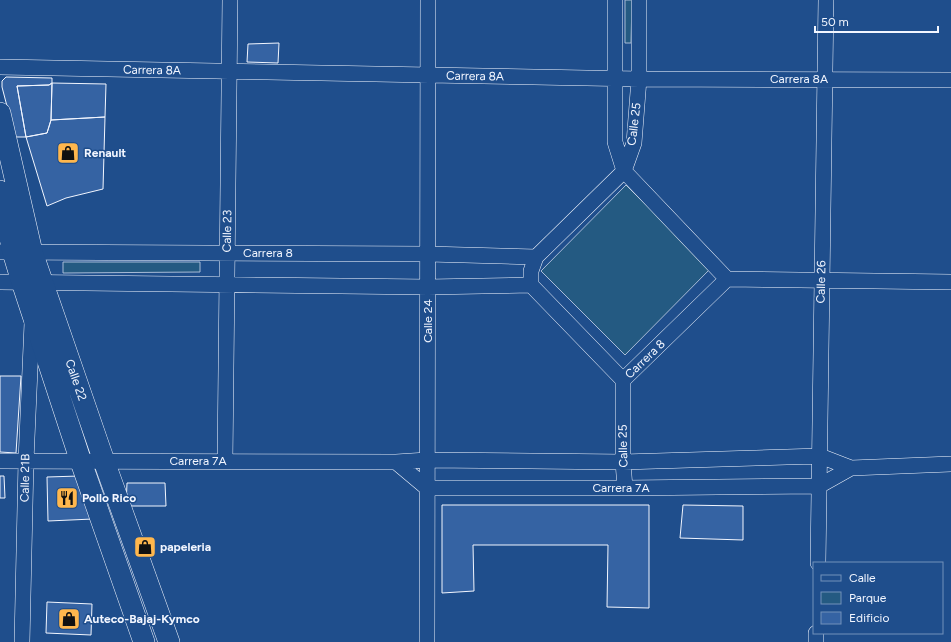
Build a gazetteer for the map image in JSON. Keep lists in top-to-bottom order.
{
  "streets": {
    "main road": ["Calle 22"],
    "street": [
      "Carrera 8A",
      "Calle 25",
      "Calle 23",
      "Carrera 8",
      "Calle 26",
      "Calle 24",
      "Carrera 7A",
      "Calle 21B"
    ]
  },
  "crossings": [
    ["Carrera 8A", "Calle 25"],
    ["Carrera 8A", "Calle 23"],
    ["Carrera 8A", "Calle 26"],
    ["Carrera 8A", "Calle 24"],
    ["Calle 25", "Carrera 8"],
    ["Calle 25", "Carrera 7A"],
    ["Calle 23", "Carrera 8"],
    ["Calle 23", "Carrera 7A"],
    ["Carrera 8", "Calle 24"],
    ["Carrera 8", "Calle 22"],
    ["Calle 26", "Carrera 7A"],
    ["Calle 24", "Carrera 7A"],
    ["Calle 22", "Carrera 7A"],
    ["Calle 22", "Calle 21B"],
    ["Carrera 7A", "Calle 21B"]
  ],
  "places": {
    "shop": ["Renault", "papeleria", "Auteco-Bajaj-Kymco"],
    "restaurant": ["Pollo Rico"]
  },
  "legend": ["Calle", "Parque", "Edificio"],
  "scale_bar": "50 m"
}
